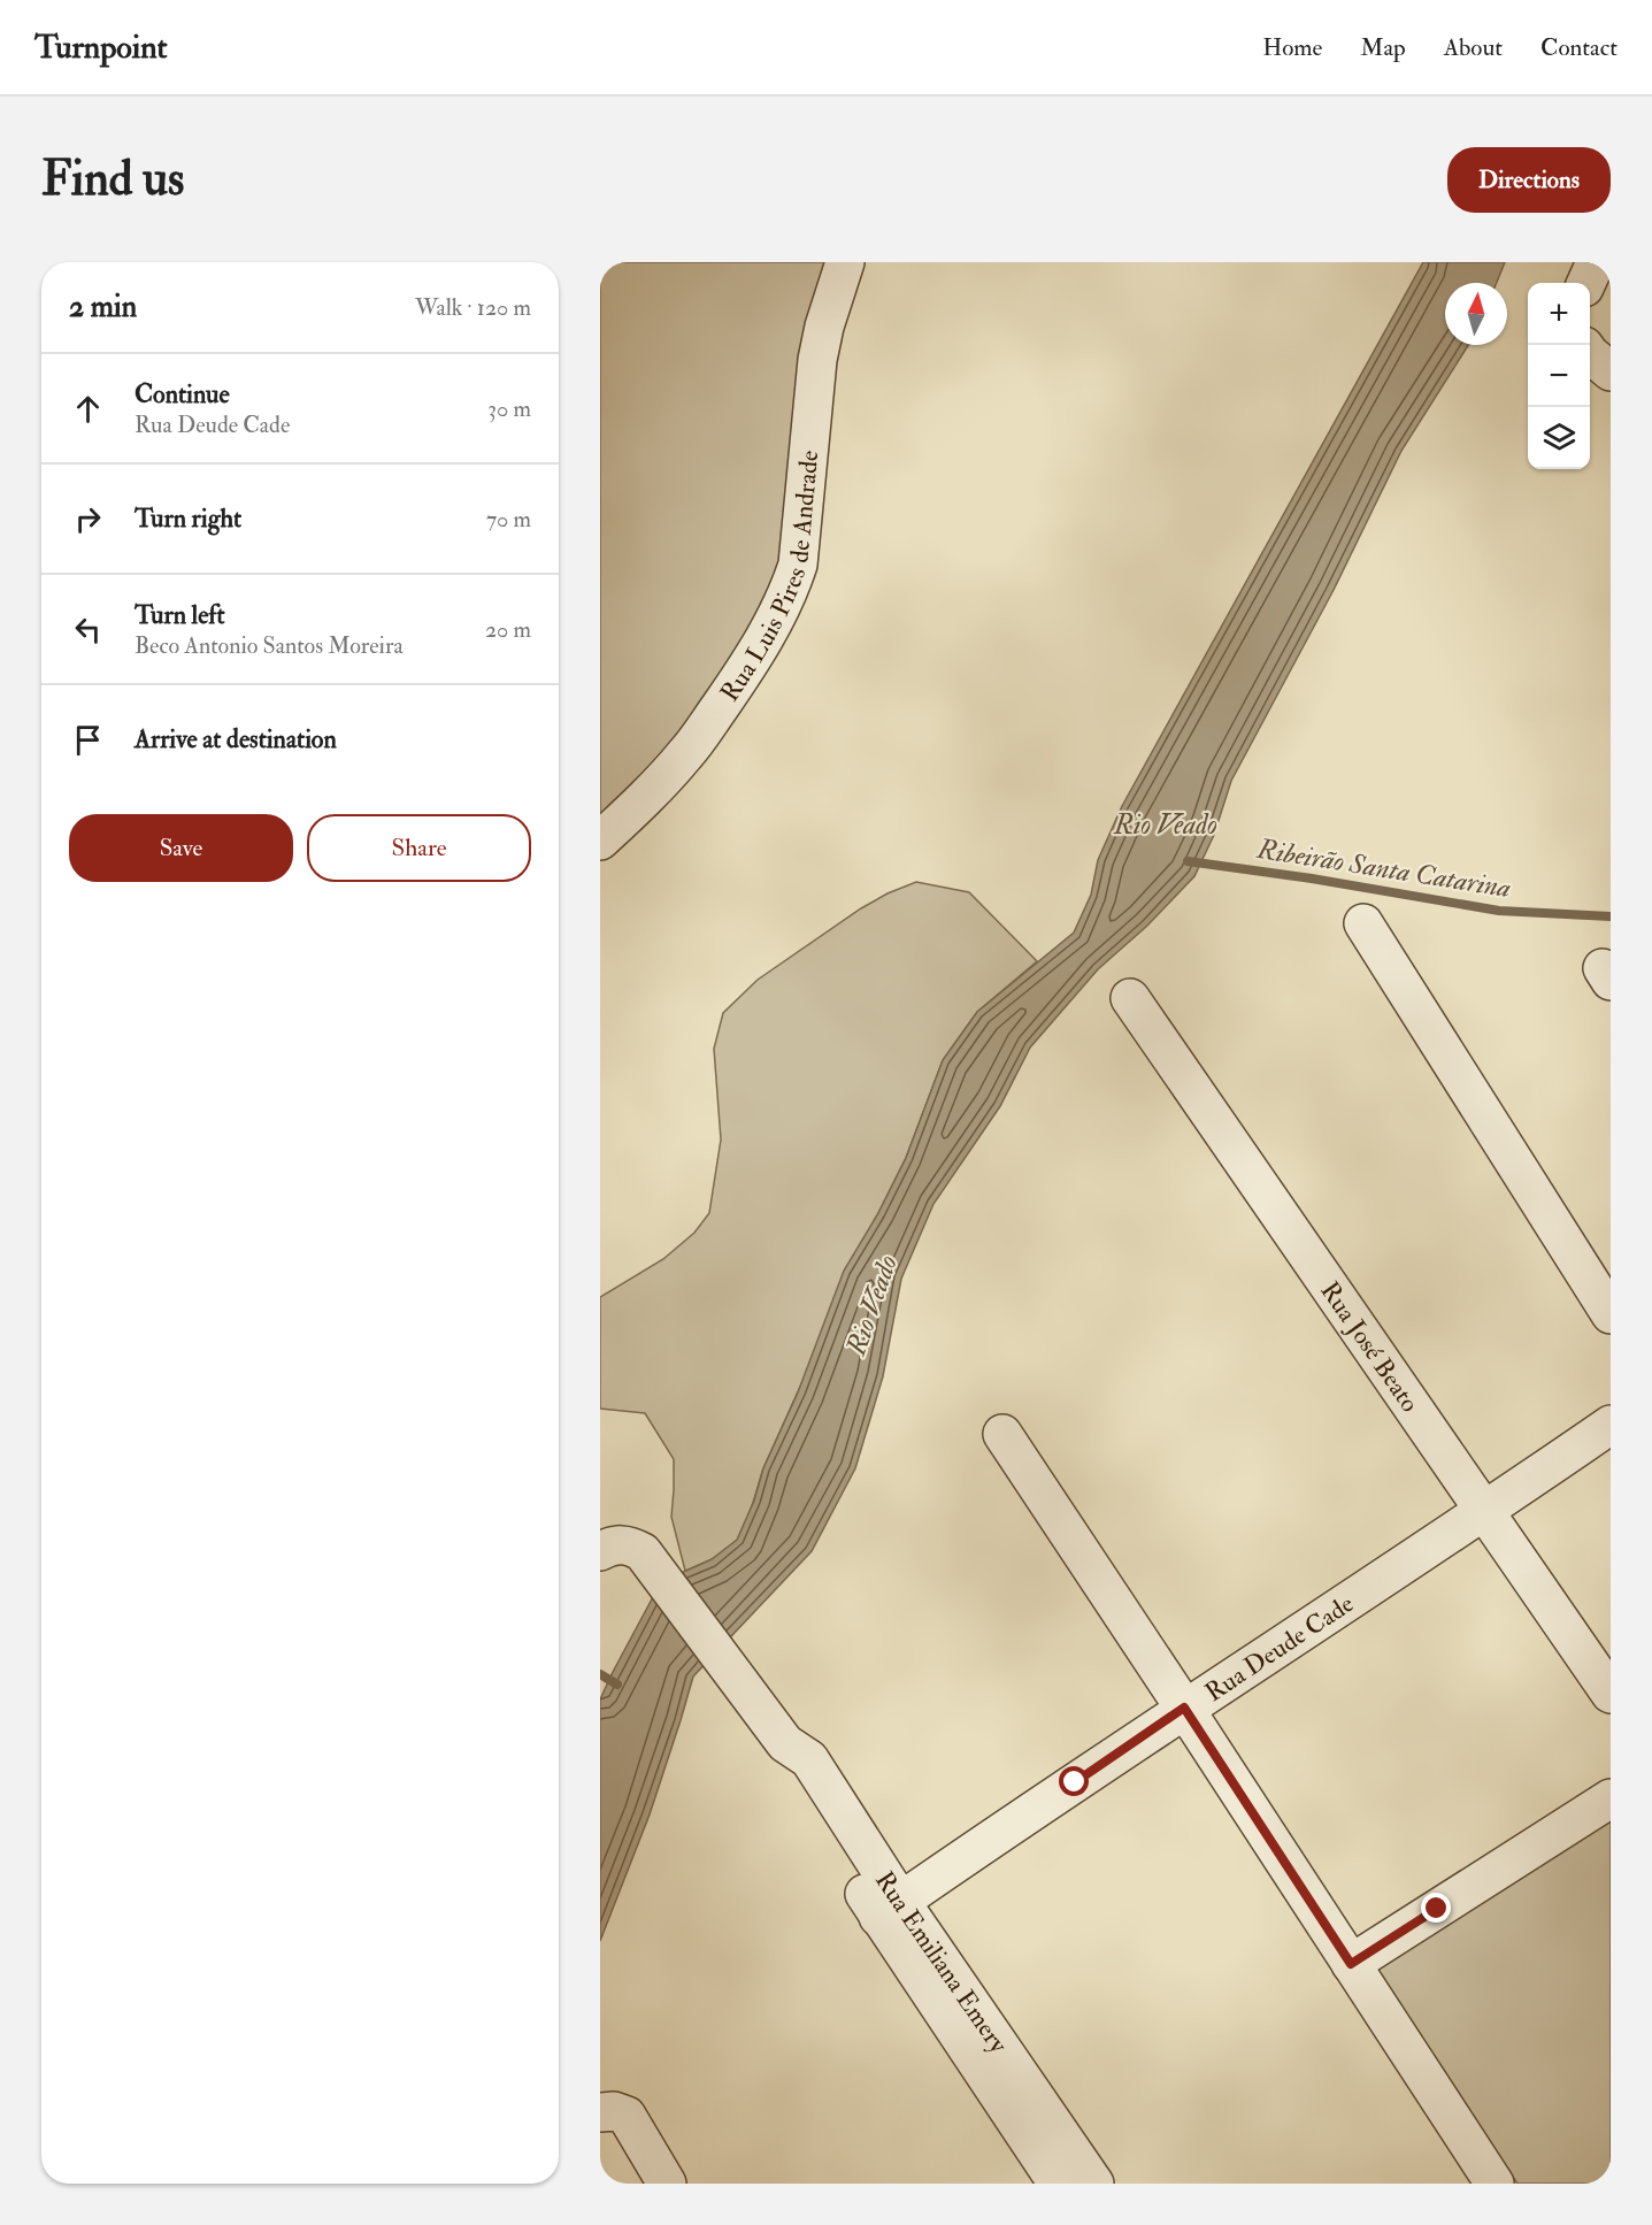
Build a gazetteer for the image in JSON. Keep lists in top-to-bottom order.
{
  "streets": {
    "street": [
      "Rua Luis Pires de Andrade",
      "Rua José Beato",
      "Rua Deude Cade",
      "Rua Emiliana Emery"
    ]
  },
  "crossings": [
    ["Rua José Beato", "Rua Deude Cade"],
    ["Rua Deude Cade", "Rua Emiliana Emery"]
  ],
  "water": ["Rio Veado", "Ribeirão Santa Catarina"],
  "north": "top",
  "page": {
    "header": "Turnpoint",
    "nav": [
      "Home",
      "Map",
      "About",
      "Contact"
    ],
    "buttons": [
      "Directions",
      ["Save", "Share"]
    ],
    "title": "Find us",
    "heading": ["2 min", "Walk · 120 m"],
    "map_buttons": ["+", "−"],
    "list": [
      ["Continue", "Rua Deude Cade", "30 m"],
      ["Turn right", "70 m"],
      ["Turn left", "Beco Antonio Santos Moreira", "20 m"],
      "Arrive at destination"
    ]
  }
}
